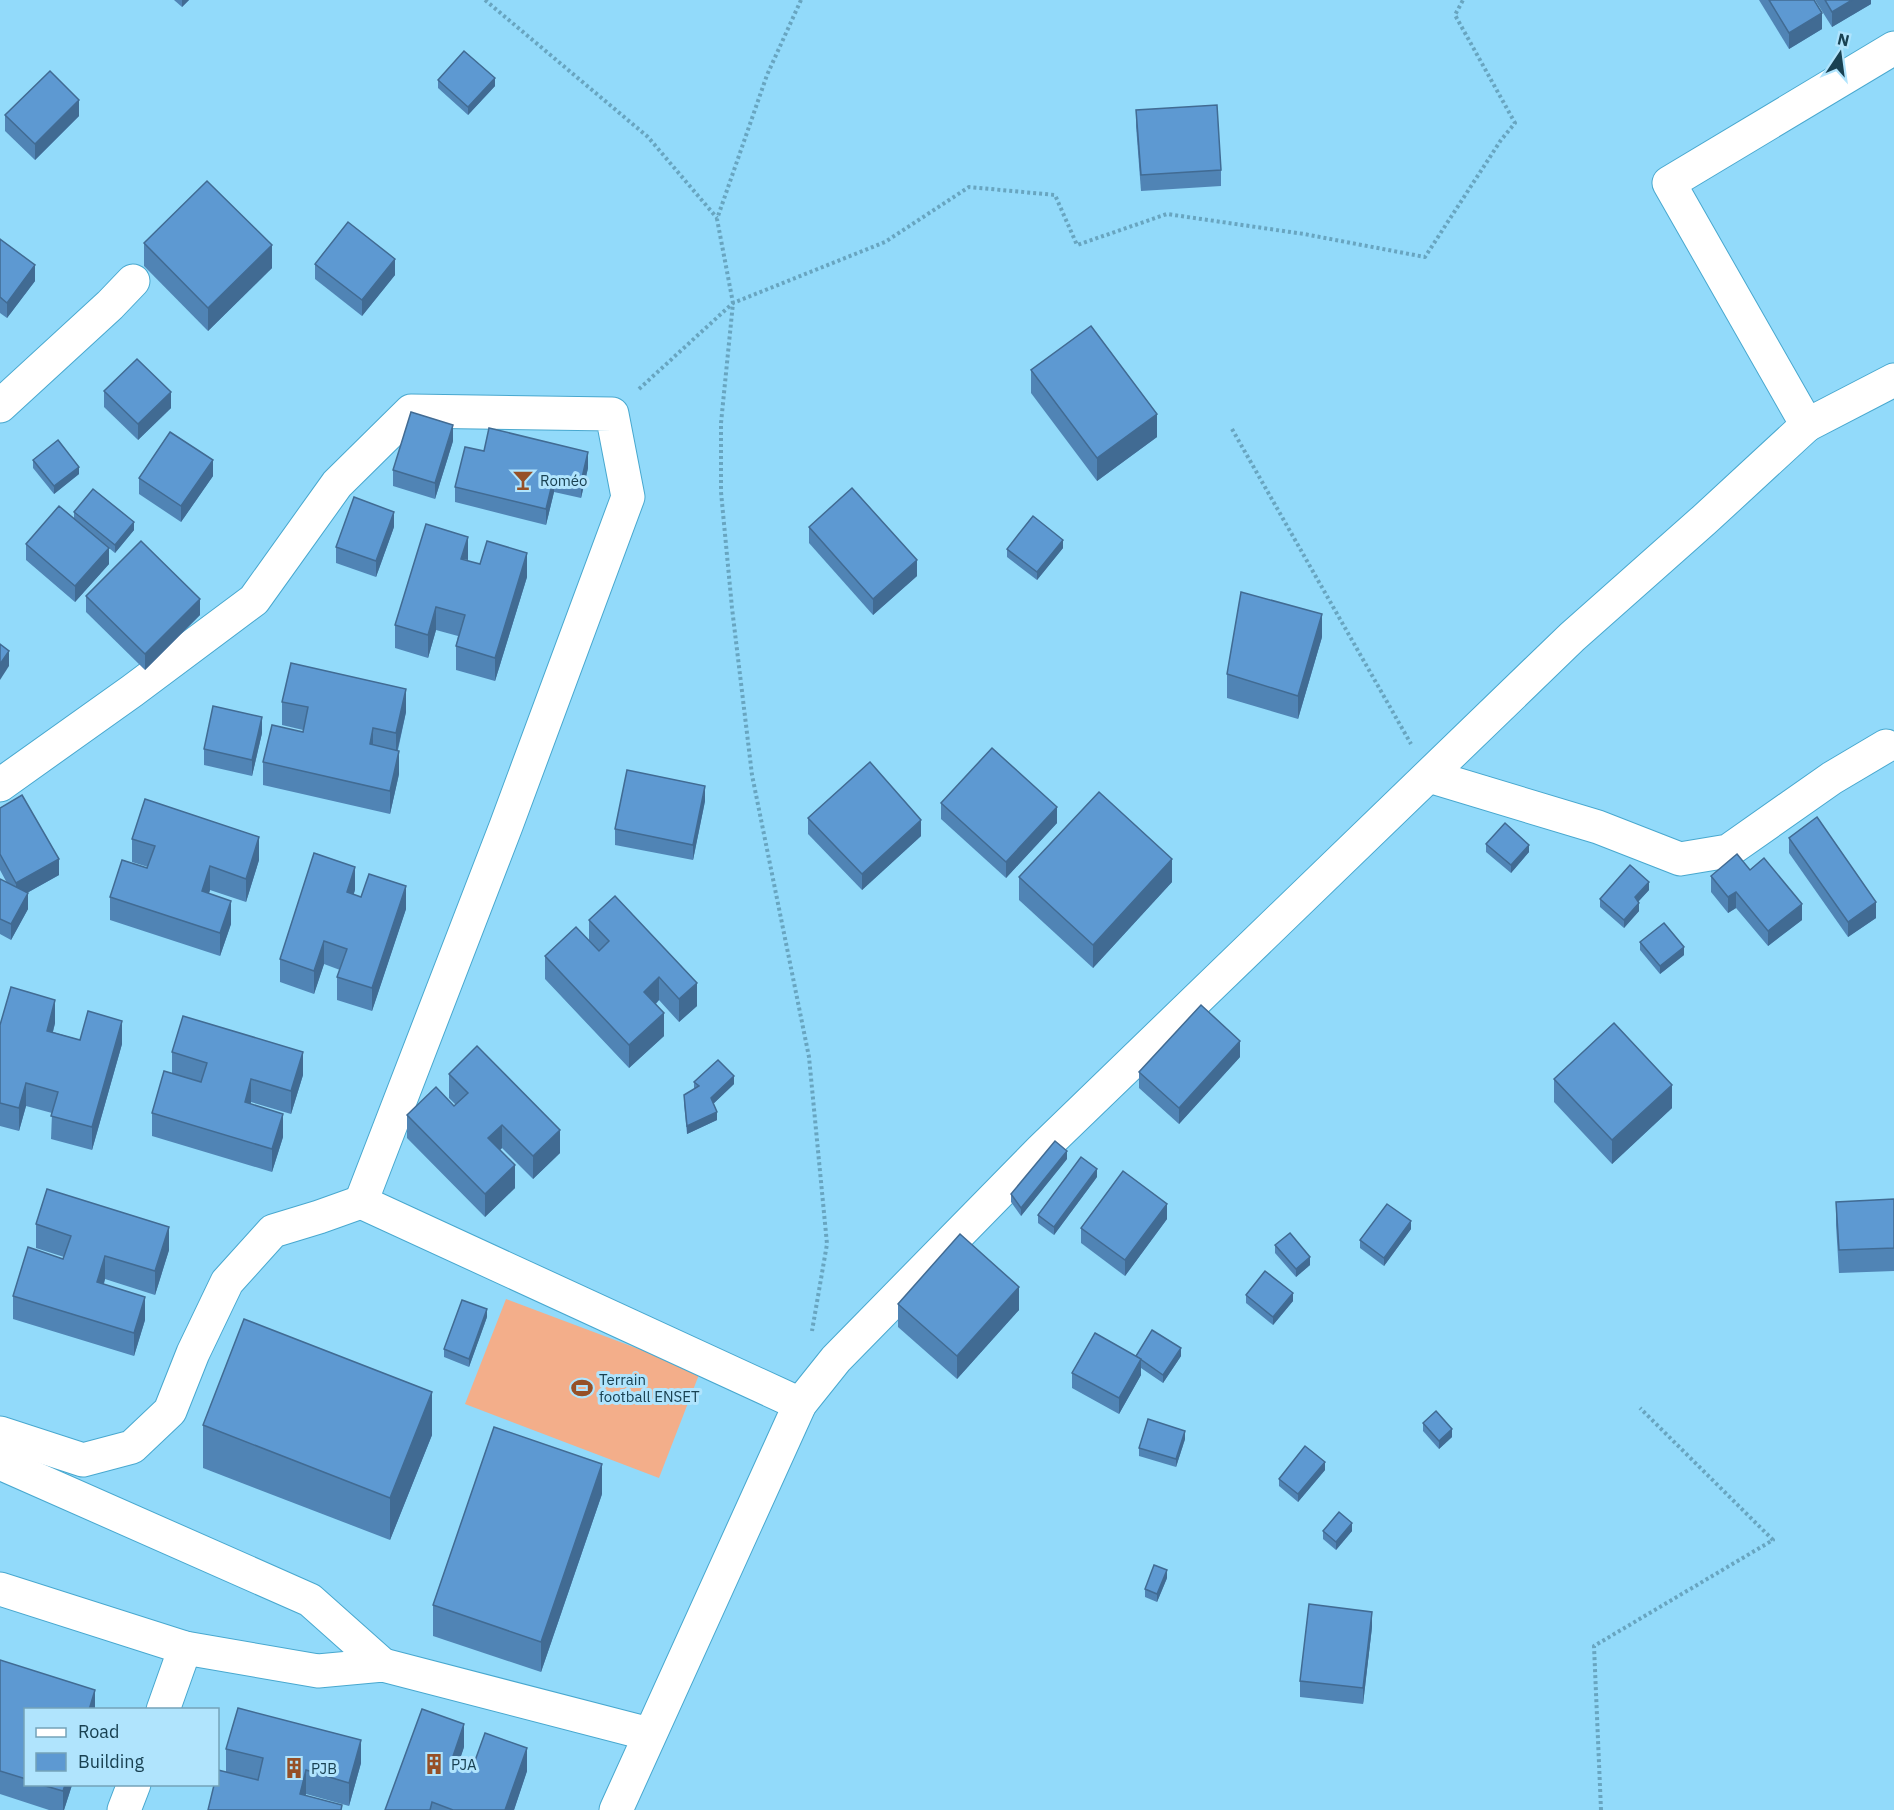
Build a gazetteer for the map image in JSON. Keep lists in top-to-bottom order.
{
  "places": {
    "bar": ["Roméo"],
    "sports": ["Terrain football ENSET"],
    "building": ["PJA", "PJB"]
  },
  "legend": ["Road", "Building"],
  "north": "top"
}
